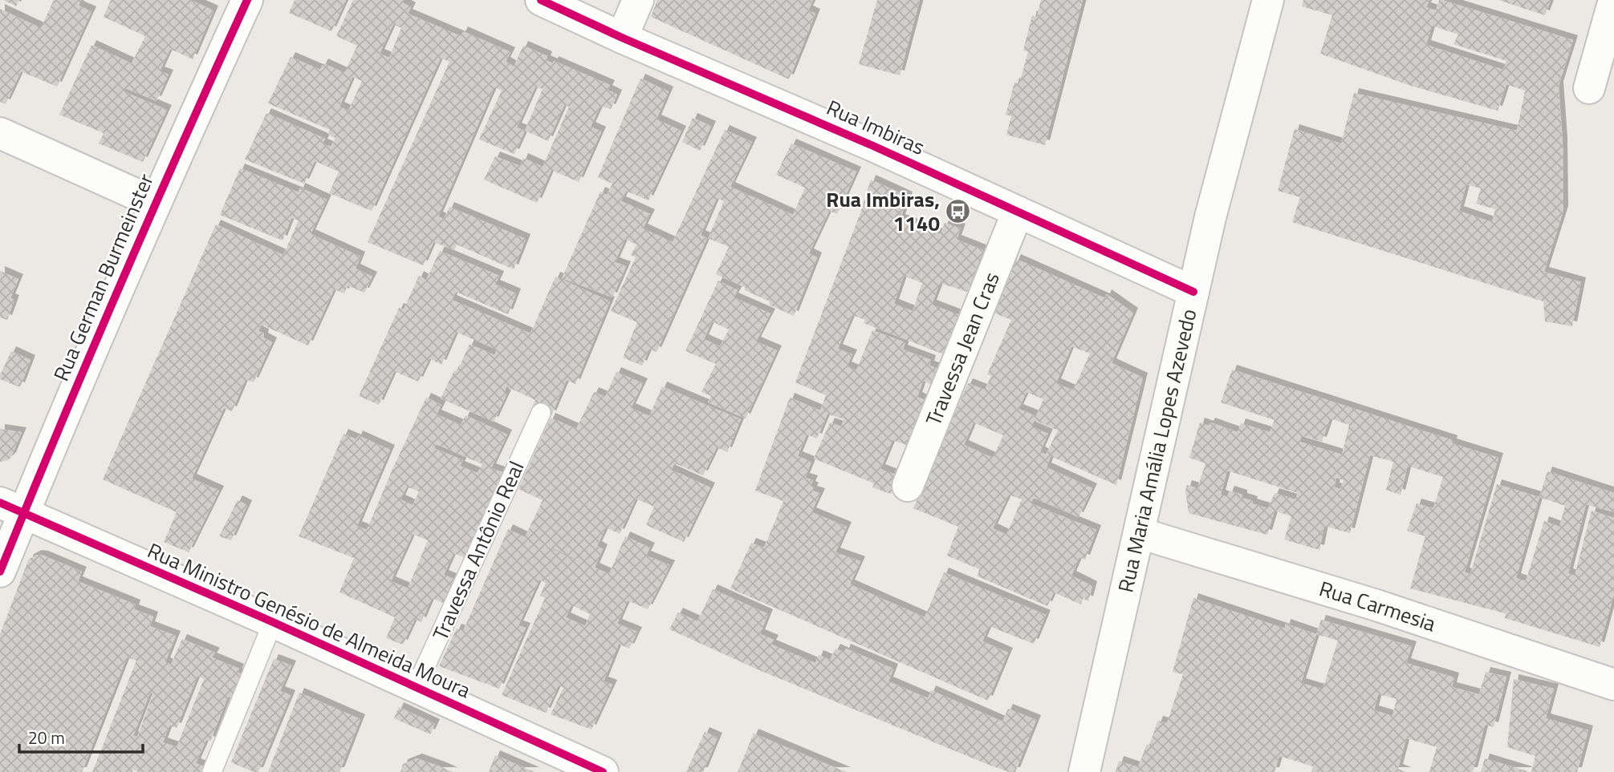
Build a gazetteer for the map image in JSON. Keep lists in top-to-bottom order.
{
  "streets": {
    "street": [
      "Rua Imbiras",
      "Rua German Burmeinster",
      "Travessa Jean Cras",
      "Rua Maria Amália Lopes Azevedo",
      "Rua Carmesia",
      "Rua Ministro Genésio de Almeida Moura"
    ],
    "lane": ["Travessa Antônio Real"]
  },
  "crossings": [
    ["Rua Imbiras", "Travessa Jean Cras"],
    ["Rua Imbiras", "Rua Maria Amália Lopes Azevedo"],
    ["Rua German Burmeinster", "Rua Ministro Genésio de Almeida Moura"],
    ["Rua Maria Amália Lopes Azevedo", "Rua Carmesia"],
    ["Travessa Antônio Real", "Rua Ministro Genésio de Almeida Moura"]
  ],
  "places": {
    "bus stop": ["Rua Imbiras, 1140"]
  },
  "scale_bar": "20 m"
}
